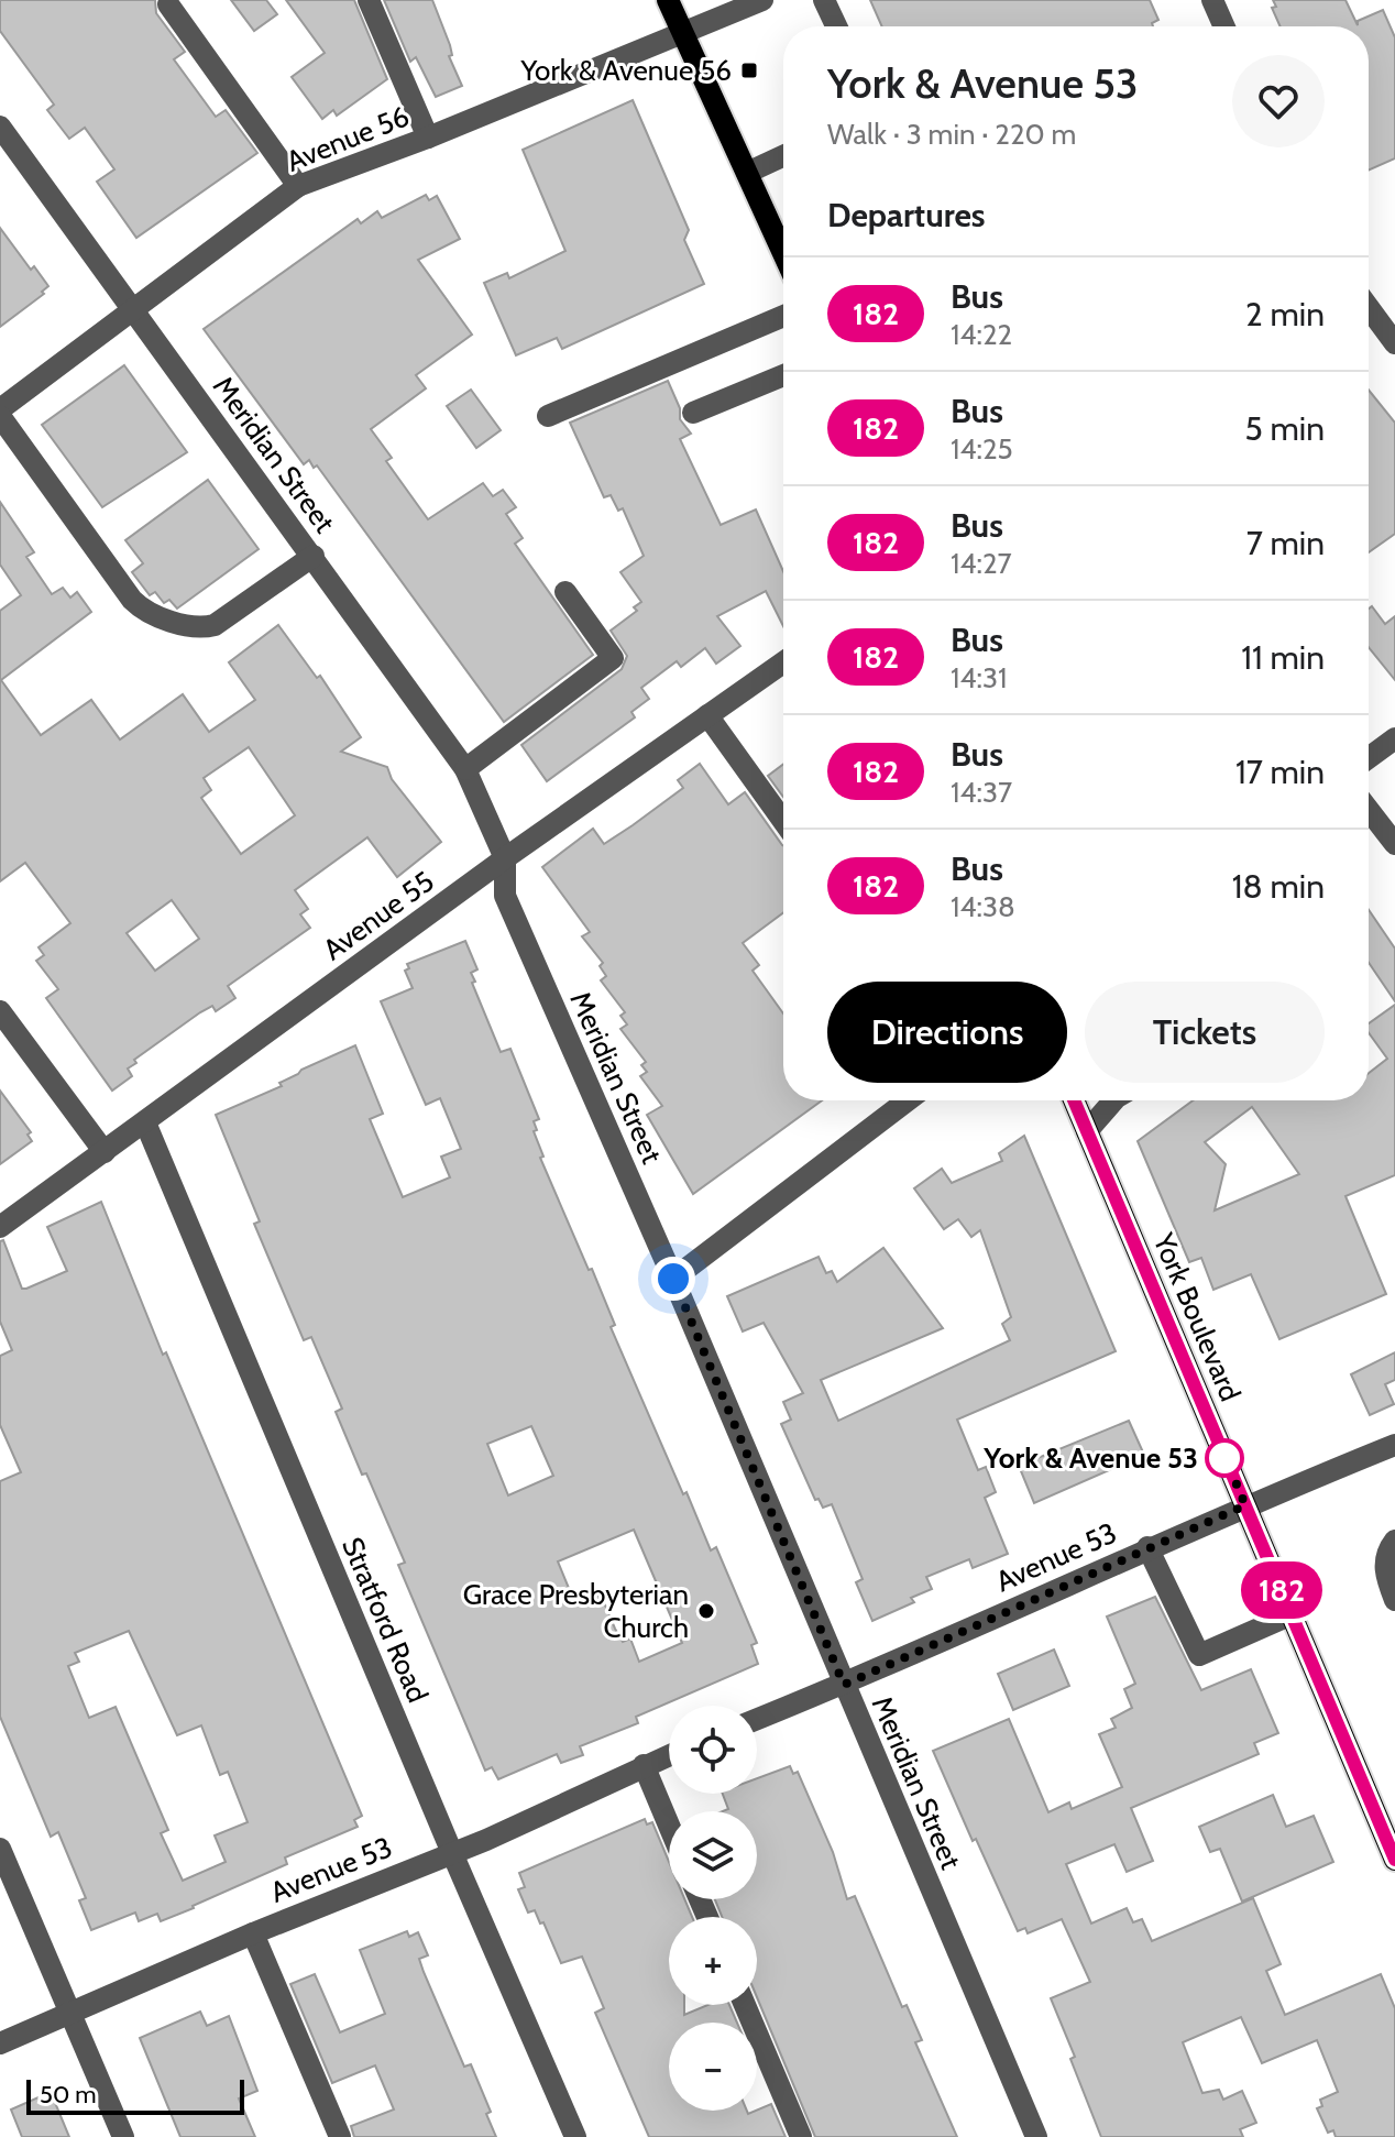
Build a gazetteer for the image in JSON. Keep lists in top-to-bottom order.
{
  "streets": {
    "main road": ["York Boulevard"],
    "street": [
      "Avenue 56",
      "Meridian Street",
      "Avenue 55",
      "Avenue 53",
      "Stratford Road"
    ]
  },
  "crossings": [
    ["Avenue 56", "Meridian Street"],
    ["Meridian Street", "Avenue 55"],
    ["Meridian Street", "Avenue 53"],
    ["Avenue 55", "Stratford Road"],
    ["York Boulevard", "Avenue 53"],
    ["Avenue 53", "Stratford Road"]
  ],
  "places": {
    "transit": ["York & Avenue 56"],
    "other": ["York & Avenue 53", "Grace Presbyterian Church"]
  },
  "lines": ["bus line 182"],
  "scale_bar": "50 m",
  "page": {
    "on_map": "182",
    "heading": [
      ["York & Avenue 53", "Walk · 3 min · 220 m"],
      "Departures"
    ],
    "list": [
      {
        "mark": "182",
        "name": "Bus",
        "note": "14:22",
        "value": "2 min"
      },
      {
        "mark": "182",
        "name": "Bus",
        "note": "14:25",
        "value": "5 min"
      },
      {
        "mark": "182",
        "name": "Bus",
        "note": "14:27",
        "value": "7 min"
      },
      {
        "mark": "182",
        "name": "Bus",
        "note": "14:31",
        "value": "11 min"
      },
      {
        "mark": "182",
        "name": "Bus",
        "note": "14:37",
        "value": "17 min"
      },
      {
        "mark": "182",
        "name": "Bus",
        "note": "14:38",
        "value": "18 min"
      }
    ],
    "buttons": ["Directions", "Tickets"],
    "map_buttons": ["+", "−"],
    "scale": "50 m"
  }
}
